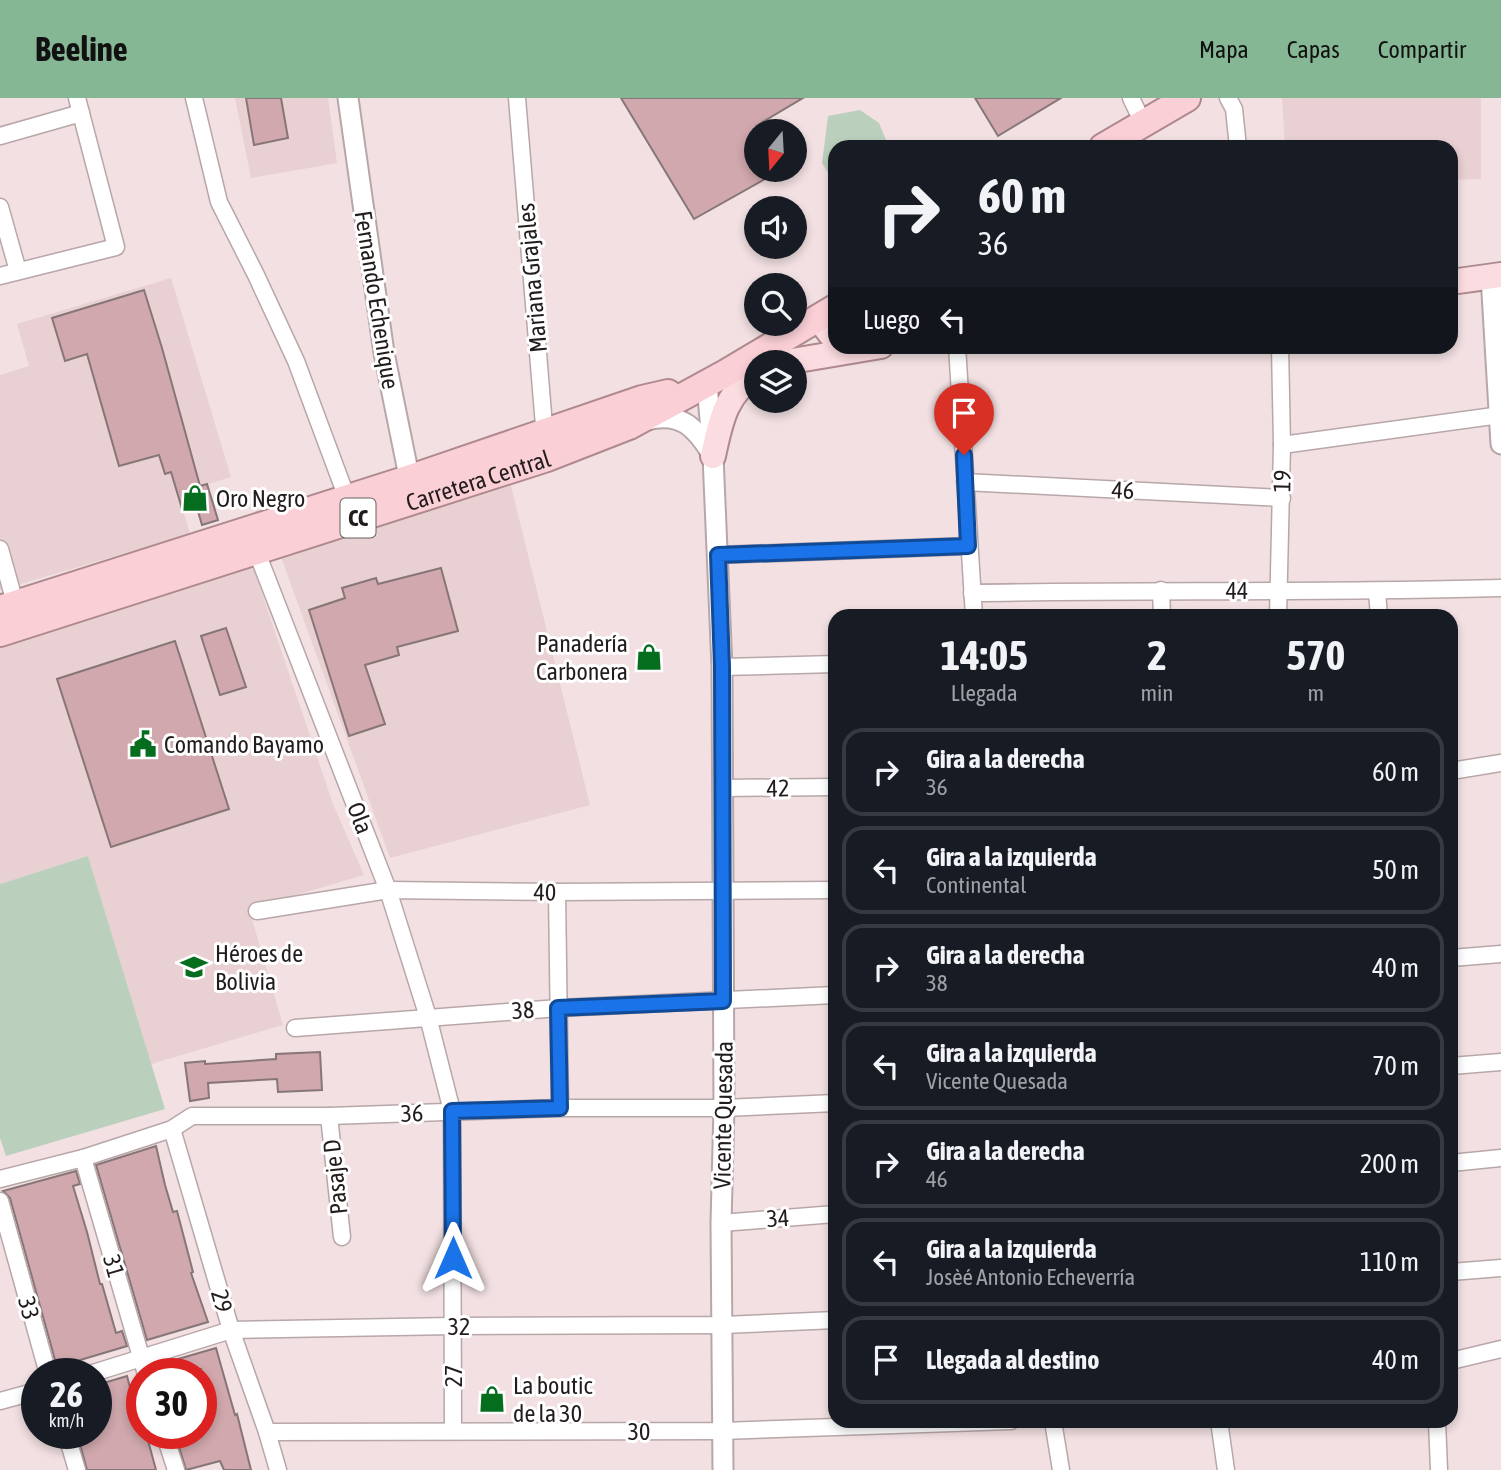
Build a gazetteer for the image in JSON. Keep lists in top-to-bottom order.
{
  "streets": {
    "highway": ["Carretera Central", "CC"],
    "street": [
      "Mariana Grajales",
      "Fernando Echenique",
      "19",
      "46",
      "44",
      "42",
      "Ola",
      "40",
      "38",
      "36",
      "Vicente Quesada",
      "Pasaje D",
      "34",
      "31",
      "29",
      "33",
      "32",
      "27",
      "30"
    ]
  },
  "crossings": [
    ["Mariana Grajales", "Carretera Central"],
    ["Fernando Echenique", "Carretera Central"],
    ["Carretera Central", "Ola"],
    ["Carretera Central", "Vicente Quesada"],
    ["19", "46"],
    ["19", "44"],
    ["42", "Vicente Quesada"],
    ["Ola", "40"],
    ["Ola", "38"],
    ["Ola", "36"],
    ["Ola", "27"],
    ["40", "Vicente Quesada"],
    ["38", "Vicente Quesada"],
    ["36", "Vicente Quesada"],
    ["36", "Pasaje D"],
    ["36", "31"],
    ["36", "29"],
    ["36", "27"],
    ["Vicente Quesada", "34"],
    ["Vicente Quesada", "32"],
    ["Vicente Quesada", "30"],
    ["31", "32"],
    ["29", "32"],
    ["29", "30"],
    ["32", "27"],
    ["27", "30"]
  ],
  "places": {
    "shop": ["Oro Negro", "Panadería Carbonera", "La boutic de la 30"],
    "public building": ["Comando Bayamo"],
    "school or university": ["Héroes de Bolivia"]
  },
  "north": "bottom",
  "page": {
    "header": "Beeline",
    "nav": ["Mapa", "Capas", "Compartir"],
    "turn": ["60 m", "36"],
    "then": "Luego",
    "eta": [
      "14:05",
      "Llegada",
      "2",
      "min",
      "570",
      "m"
    ],
    "list": [
      {
        "name": "Gira a la derecha",
        "note": "36",
        "value": "60 m"
      },
      {
        "name": "Gira a la izquierda",
        "note": "Continental",
        "value": "50 m"
      },
      {
        "name": "Gira a la derecha",
        "note": "38",
        "value": "40 m"
      },
      {
        "name": "Gira a la izquierda",
        "note": "Vicente Quesada",
        "value": "70 m"
      },
      {
        "name": "Gira a la derecha",
        "note": "46",
        "value": "200 m"
      },
      {
        "name": "Gira a la izquierda",
        "note": "Josèé Antonio Echeverría",
        "value": "110 m"
      },
      {
        "name": "Llegada al destino",
        "value": "40 m"
      }
    ],
    "speed": "26 km/h",
    "limit": "30"
  }
}
